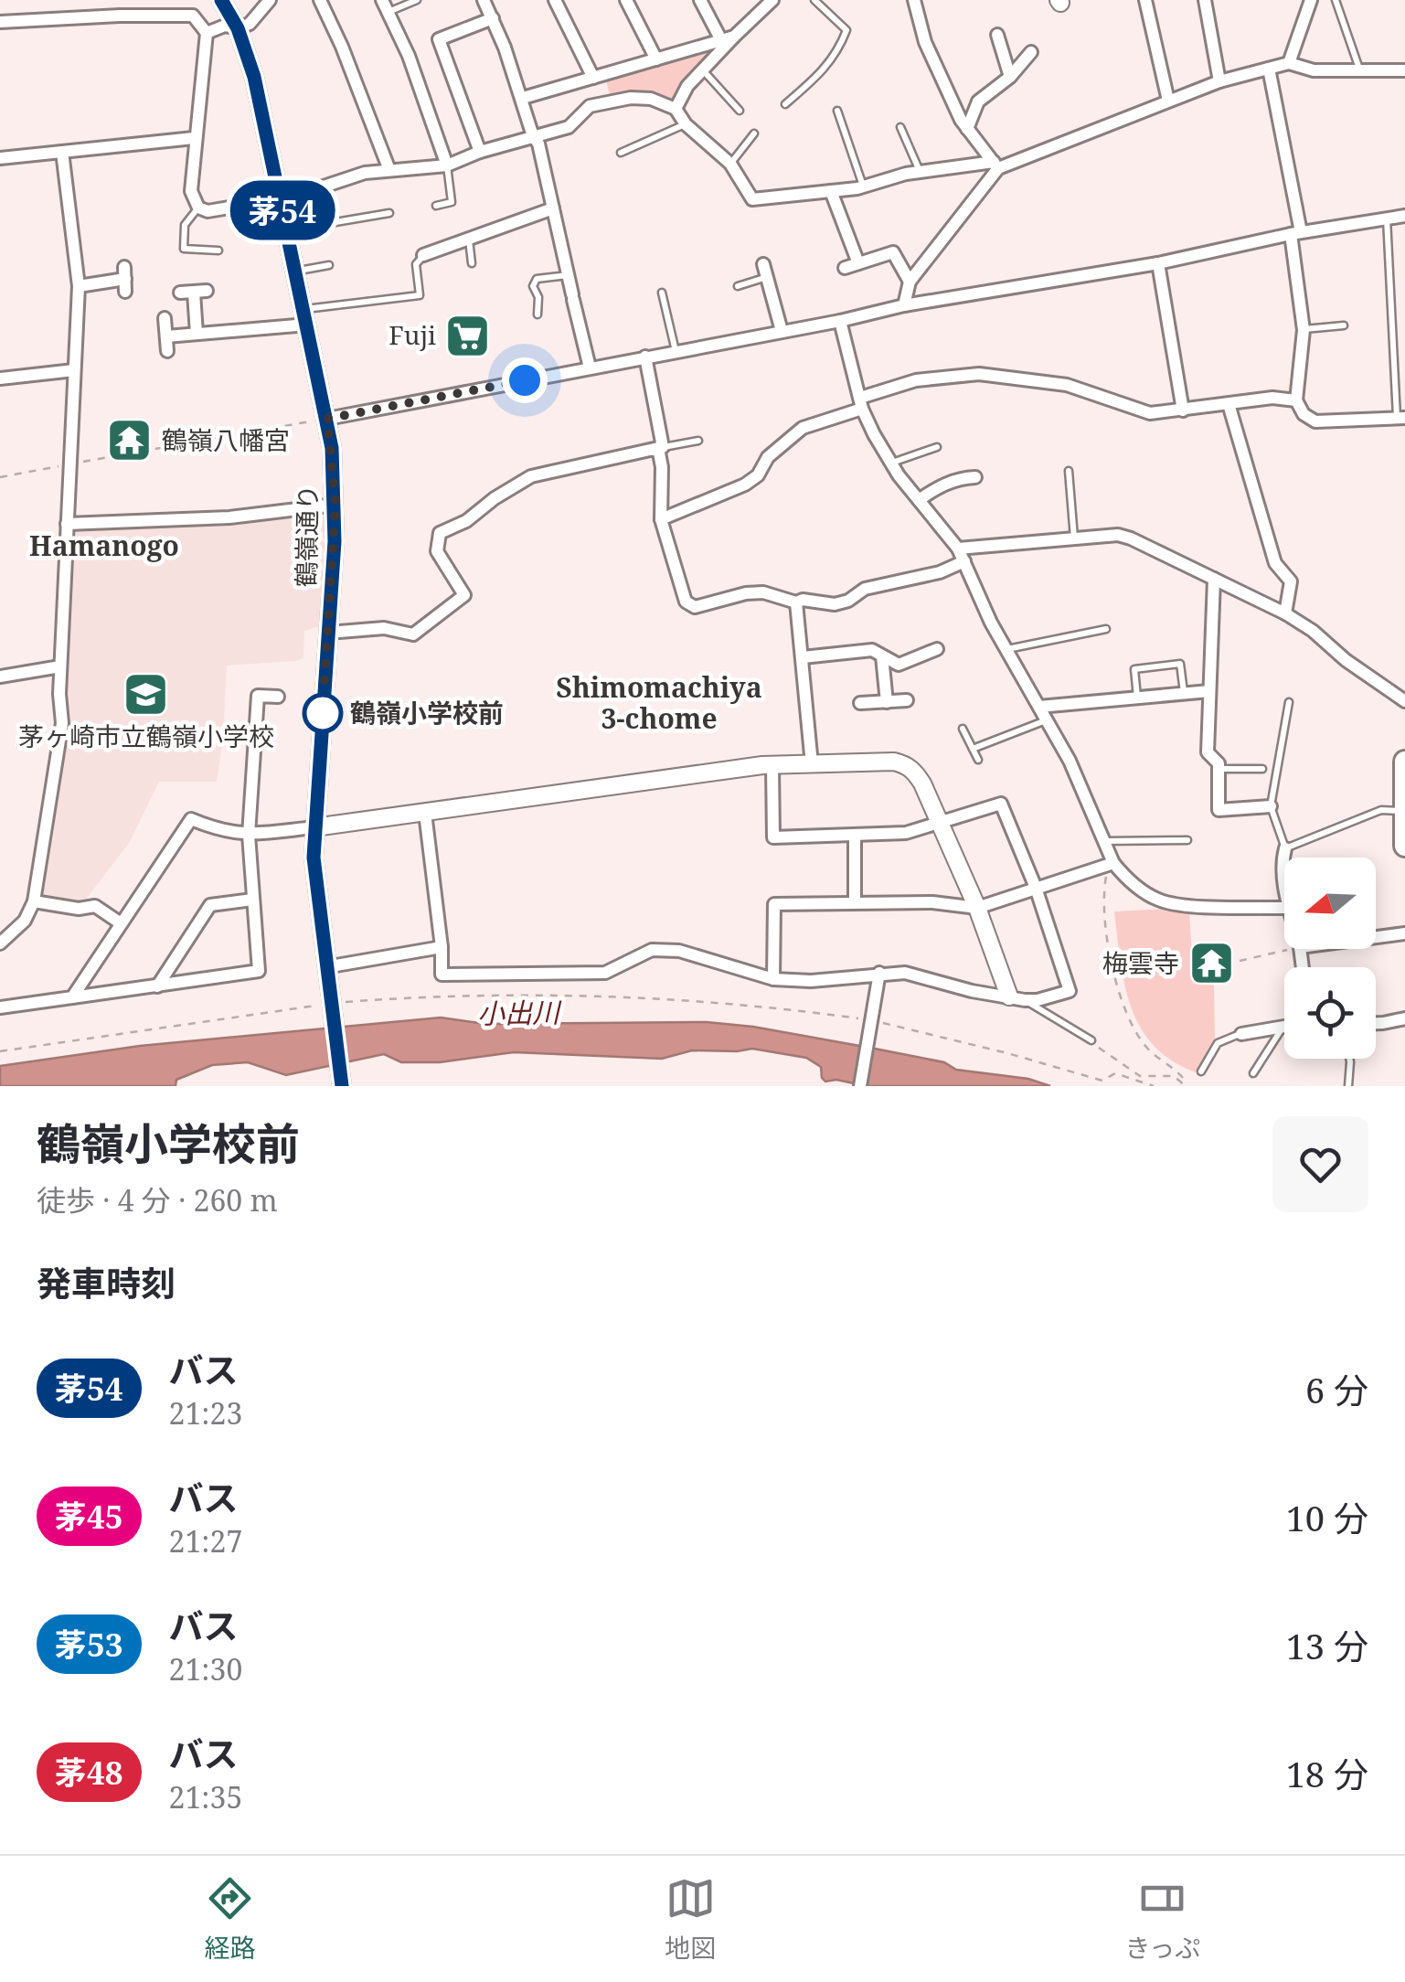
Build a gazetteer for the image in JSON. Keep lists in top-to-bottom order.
{
  "streets": {
    "street": ["鶴嶺通り"]
  },
  "districts": ["Hamanogo", "Shimomachiya 3-chome"],
  "water": ["小出川"],
  "places": {
    "supermarket": ["Fuji"],
    "temple": ["鶴嶺八幡宮", "梅雲寺"],
    "school or university": ["茅ヶ崎市立鶴嶺小学校"],
    "other": ["鶴嶺小学校前"]
  },
  "lines": ["bus line 茅54"],
  "north": "left",
  "page": {
    "on_map": "茅54",
    "heading": [
      ["鶴嶺小学校前", "徒歩 · 4 分 · 260 m"],
      "発車時刻"
    ],
    "list": [
      {
        "mark": "茅54",
        "name": "バス",
        "note": "21:23",
        "value": "6 分"
      },
      {
        "mark": "茅45",
        "name": "バス",
        "note": "21:27",
        "value": "10 分"
      },
      {
        "mark": "茅53",
        "name": "バス",
        "note": "21:30",
        "value": "13 分"
      },
      {
        "mark": "茅48",
        "name": "バス",
        "note": "21:35",
        "value": "18 分"
      }
    ],
    "tabs": ["経路", "地図", "きっぷ"]
  }
}
